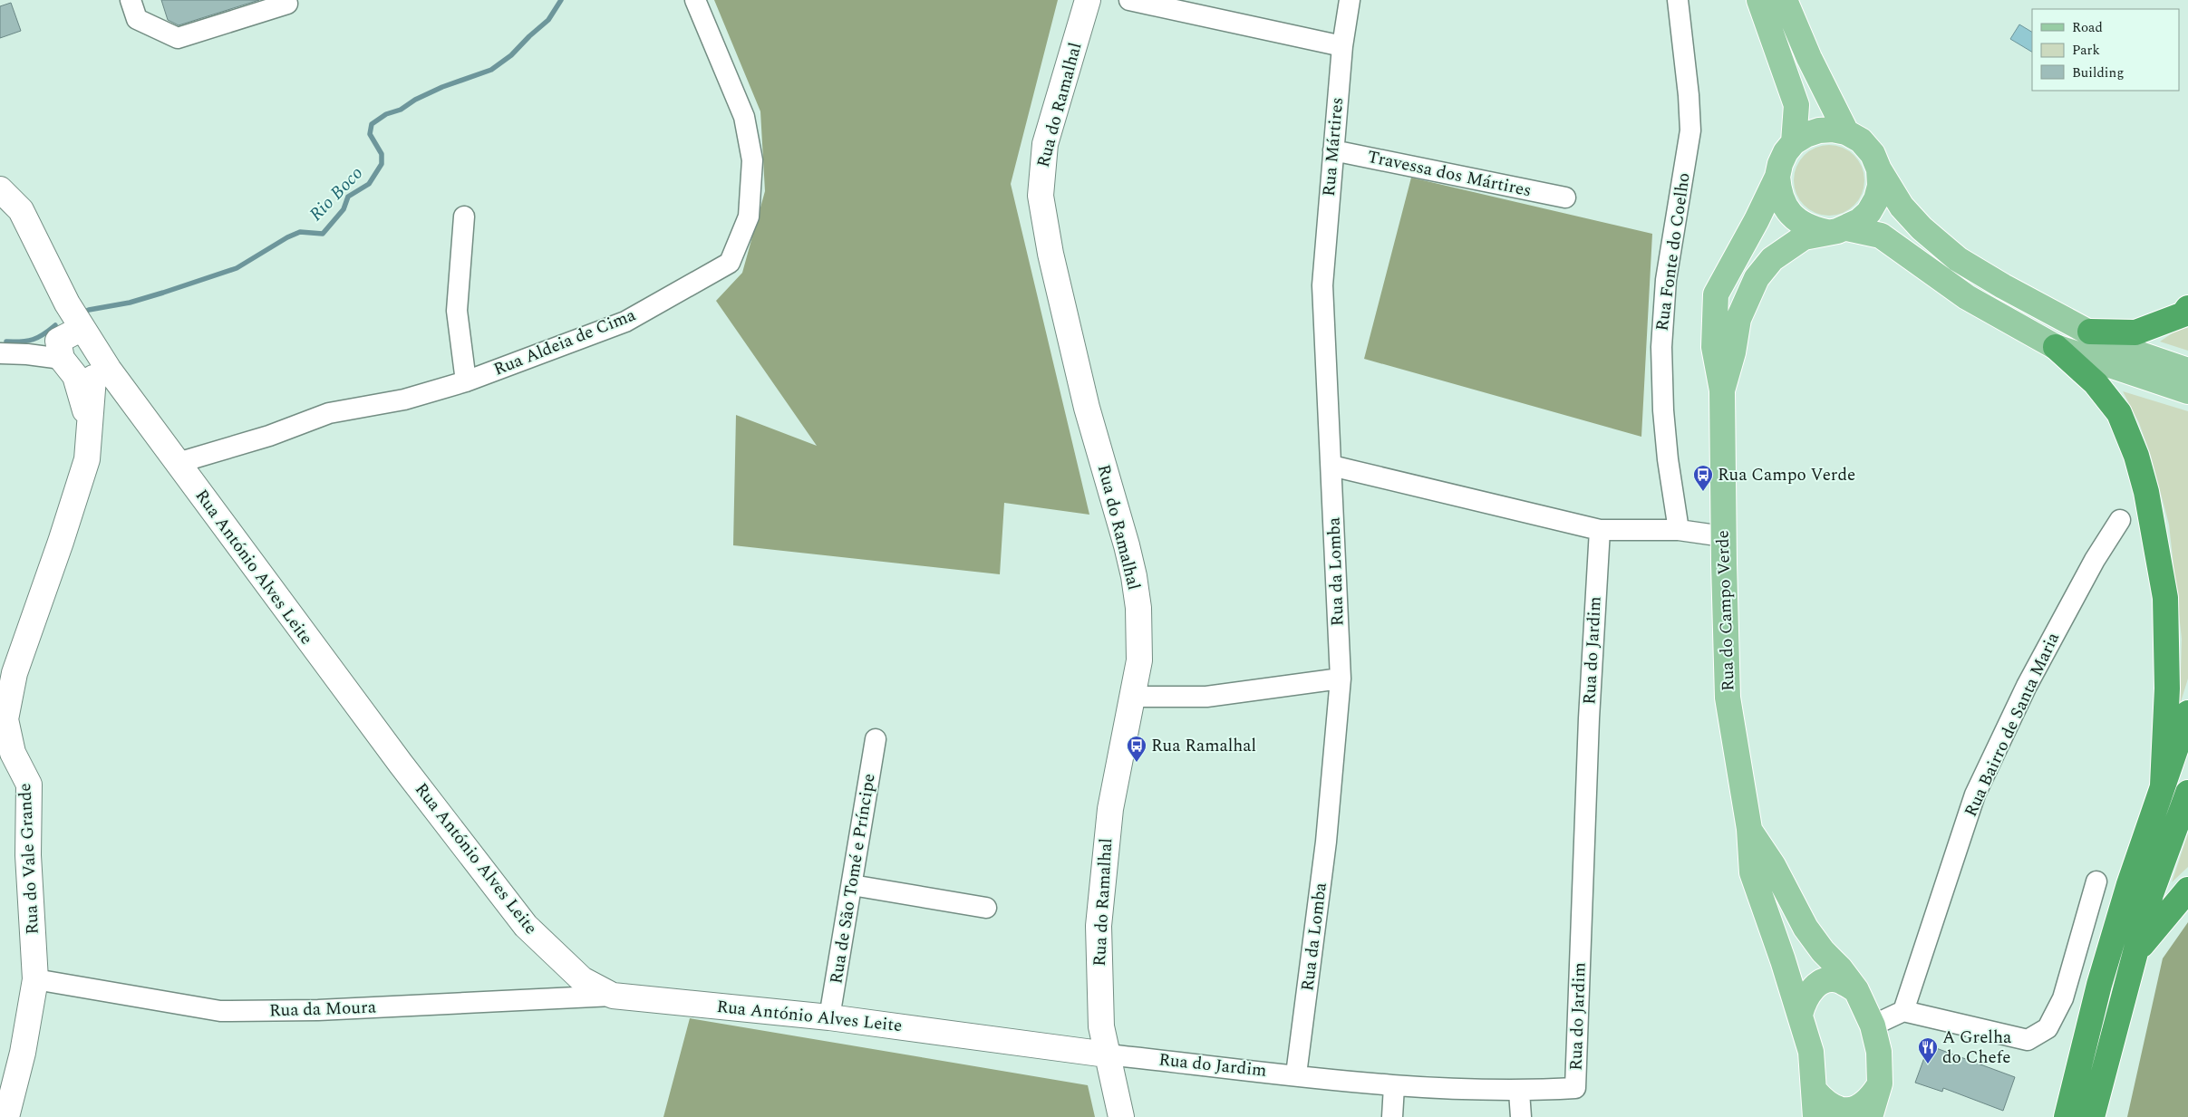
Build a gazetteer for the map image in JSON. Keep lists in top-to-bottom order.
{
  "streets": {
    "main road": ["Rua do Campo Verde"],
    "street": [
      "Rua do Ramalhal",
      "Rua Mártires",
      "Travessa dos Mártires",
      "Rua Fonte do Coelho",
      "Rua Aldeia de Cima",
      "Rua António Alves Leite",
      "Rua da Lomba",
      "Rua do Jardim",
      "Rua Bairro de Santa Maria",
      "Rua do Vale Grande",
      "Rua de São Tomé e Príncipe",
      "Rua da Moura"
    ]
  },
  "crossings": [
    ["Rua do Ramalhal", "Rua António Alves Leite"],
    ["Rua do Ramalhal", "Rua do Jardim"],
    ["Rua Mártires", "Travessa dos Mártires"],
    ["Rua Mártires", "Rua da Lomba"],
    ["Rua Aldeia de Cima", "Rua António Alves Leite"],
    ["Rua António Alves Leite", "Rua do Jardim"],
    ["Rua António Alves Leite", "Rua do Vale Grande"],
    ["Rua António Alves Leite", "Rua de São Tomé e Príncipe"],
    ["Rua António Alves Leite", "Rua da Moura"],
    ["Rua da Lomba", "Rua do Jardim"],
    ["Rua do Vale Grande", "Rua da Moura"]
  ],
  "water": ["Rio Boco"],
  "places": {
    "bus stop": ["Rua Campo Verde", "Rua Ramalhal"],
    "restaurant": ["A Grelha do Chefe"]
  },
  "legend": ["Road", "Park", "Building"]
}
